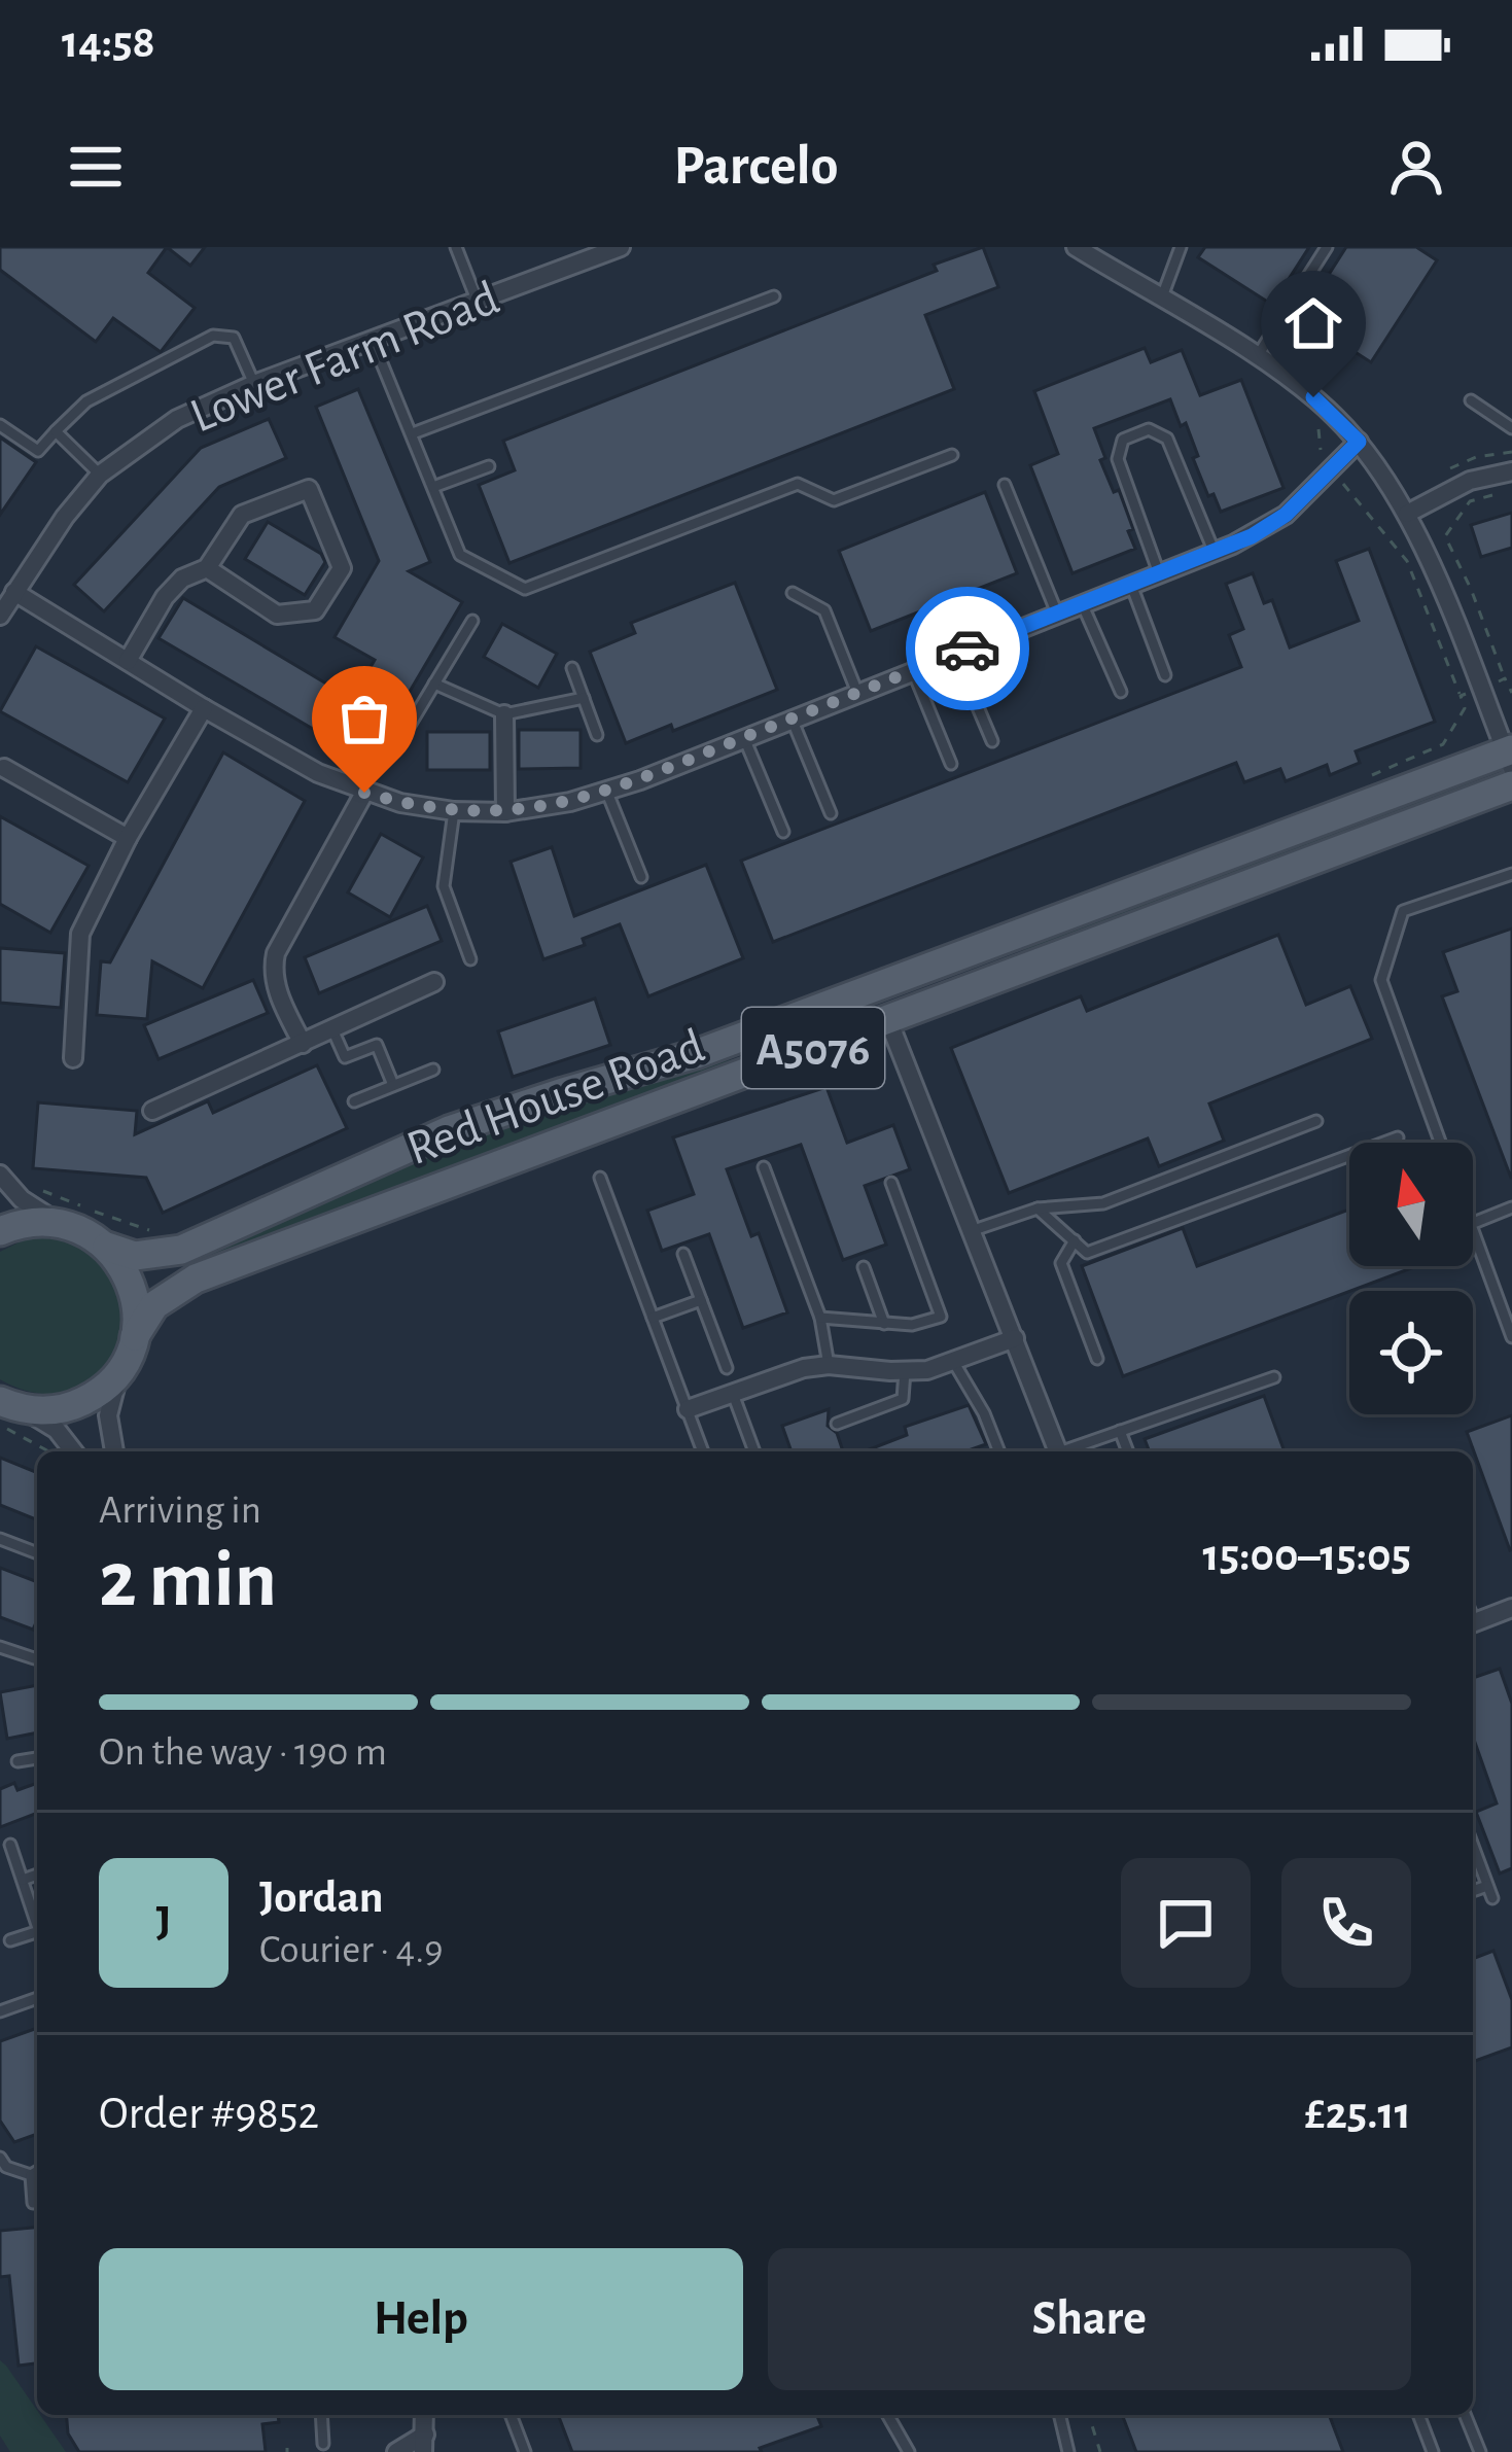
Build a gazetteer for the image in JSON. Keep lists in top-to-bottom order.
{
  "streets": {
    "main road": ["A5076", "Red House Road"],
    "street": ["Lower Farm Road"]
  },
  "north": "top",
  "page": {
    "status": "14:58",
    "header": "Parcelo",
    "heading": ["2 min", "Arriving in", "15:00–15:05"],
    "panel": [
      "Jordan",
      "Courier · 4.9",
      "Order #9852",
      "£25.11"
    ],
    "bar": "On the way · 190 m",
    "round": "J",
    "buttons": ["Help", "Share"]
  }
}
